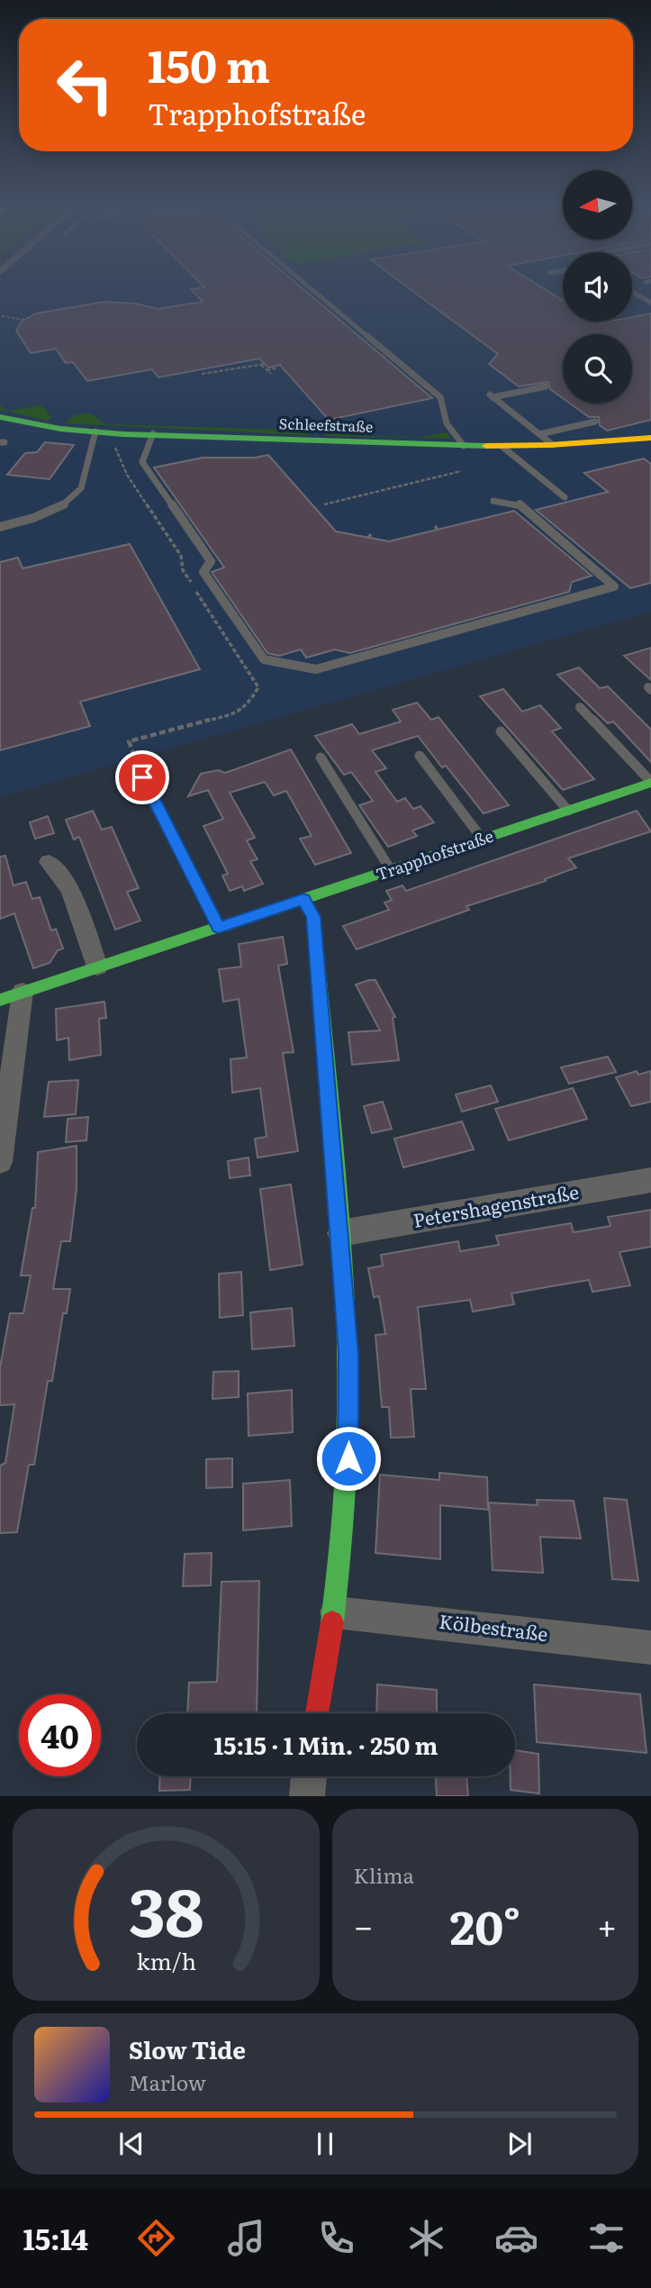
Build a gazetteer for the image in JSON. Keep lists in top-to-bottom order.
{
  "streets": {
    "main road": ["Schleefstraße", "Trapphofstraße"],
    "street": ["Petershagenstraße", "Kölbestraße"]
  },
  "north": "left",
  "page": {
    "turn": ["150 m", "Trapphofstraße"],
    "limit": "40",
    "trip": "15:15 · 1 Min. · 250 m",
    "tile": "Klima",
    "heat": ["−", "20°", "+"],
    "song": ["Slow Tide", "Marlow"],
    "tabs": "15:14",
    "gauge": ["38", "km/h"]
  }
}
